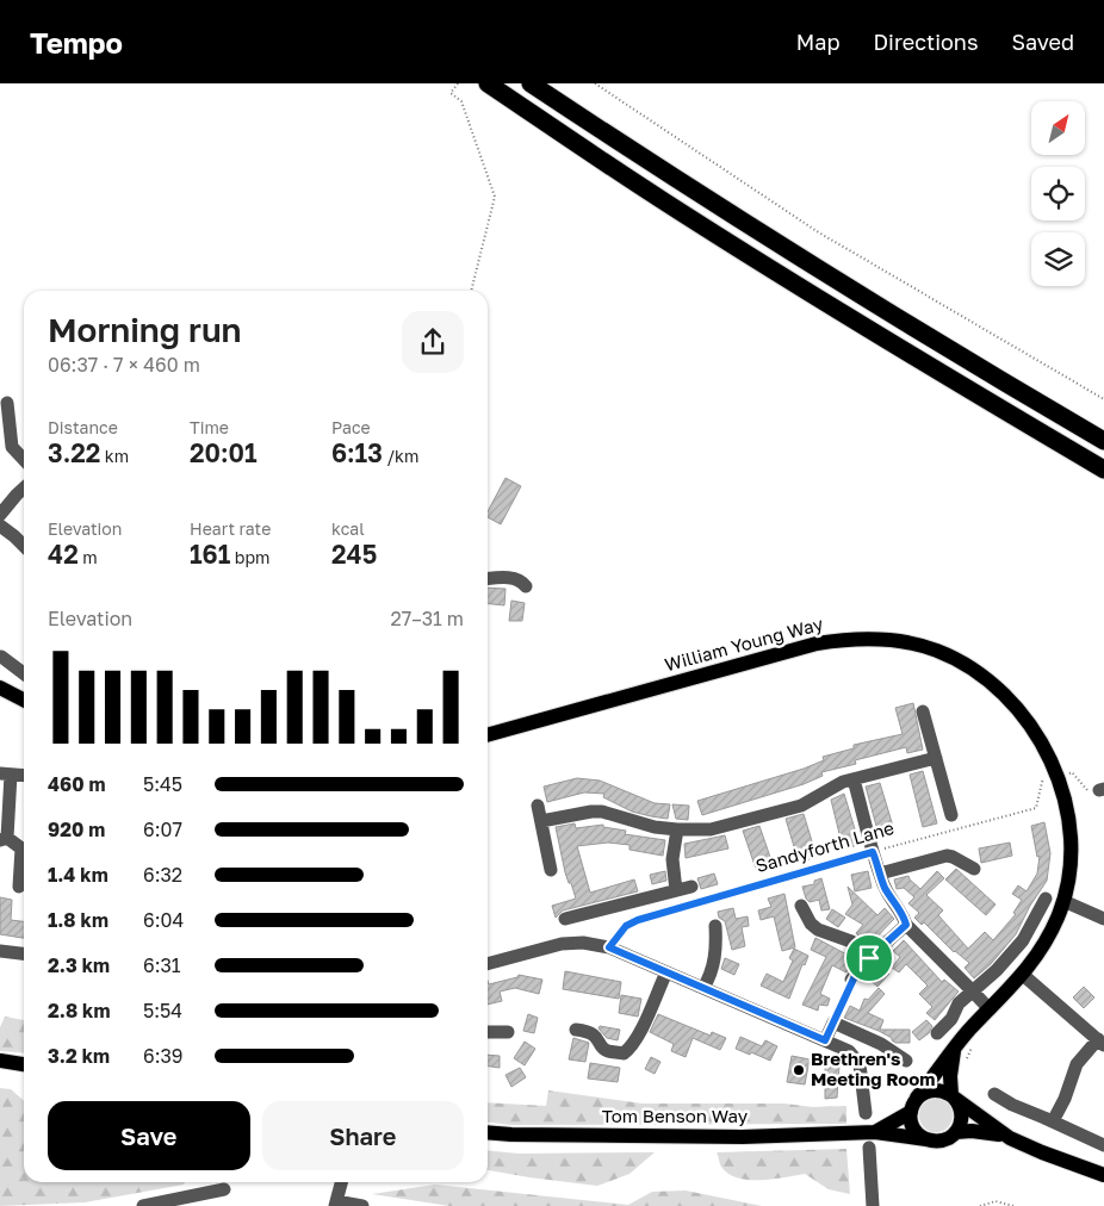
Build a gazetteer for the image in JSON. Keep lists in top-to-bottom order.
{
  "streets": {
    "main road": ["William Young Way", "Tom Benson Way"],
    "path": ["Sandyforth Lane"]
  },
  "crossings": [
    ["William Young Way", "Tom Benson Way"]
  ],
  "places": ["Brethren's Meeting Room"],
  "north": "top right",
  "page": {
    "header": "Tempo",
    "nav": ["Map", "Directions", "Saved"],
    "heading": ["Morning run", "06:37 · 7 × 460 m"],
    "stats": [
      ["Distance", "3.22 km"],
      ["Time", "20:01"],
      ["Pace", "6:13 /km"],
      ["Elevation", "42 m"],
      ["Heart rate", "161 bpm"],
      ["kcal", "245"]
    ],
    "chart": ["Elevation", "27–31 m"],
    "list": [
      {
        "name": "460 m",
        "note": "5:45"
      },
      {
        "name": "920 m",
        "note": "6:07"
      },
      {
        "name": "1.4 km",
        "note": "6:32"
      },
      {
        "name": "1.8 km",
        "note": "6:04"
      },
      {
        "name": "2.3 km",
        "note": "6:31"
      },
      {
        "name": "2.8 km",
        "note": "5:54"
      },
      {
        "name": "3.2 km",
        "note": "6:39"
      }
    ],
    "buttons": ["Save", "Share"]
  }
}
